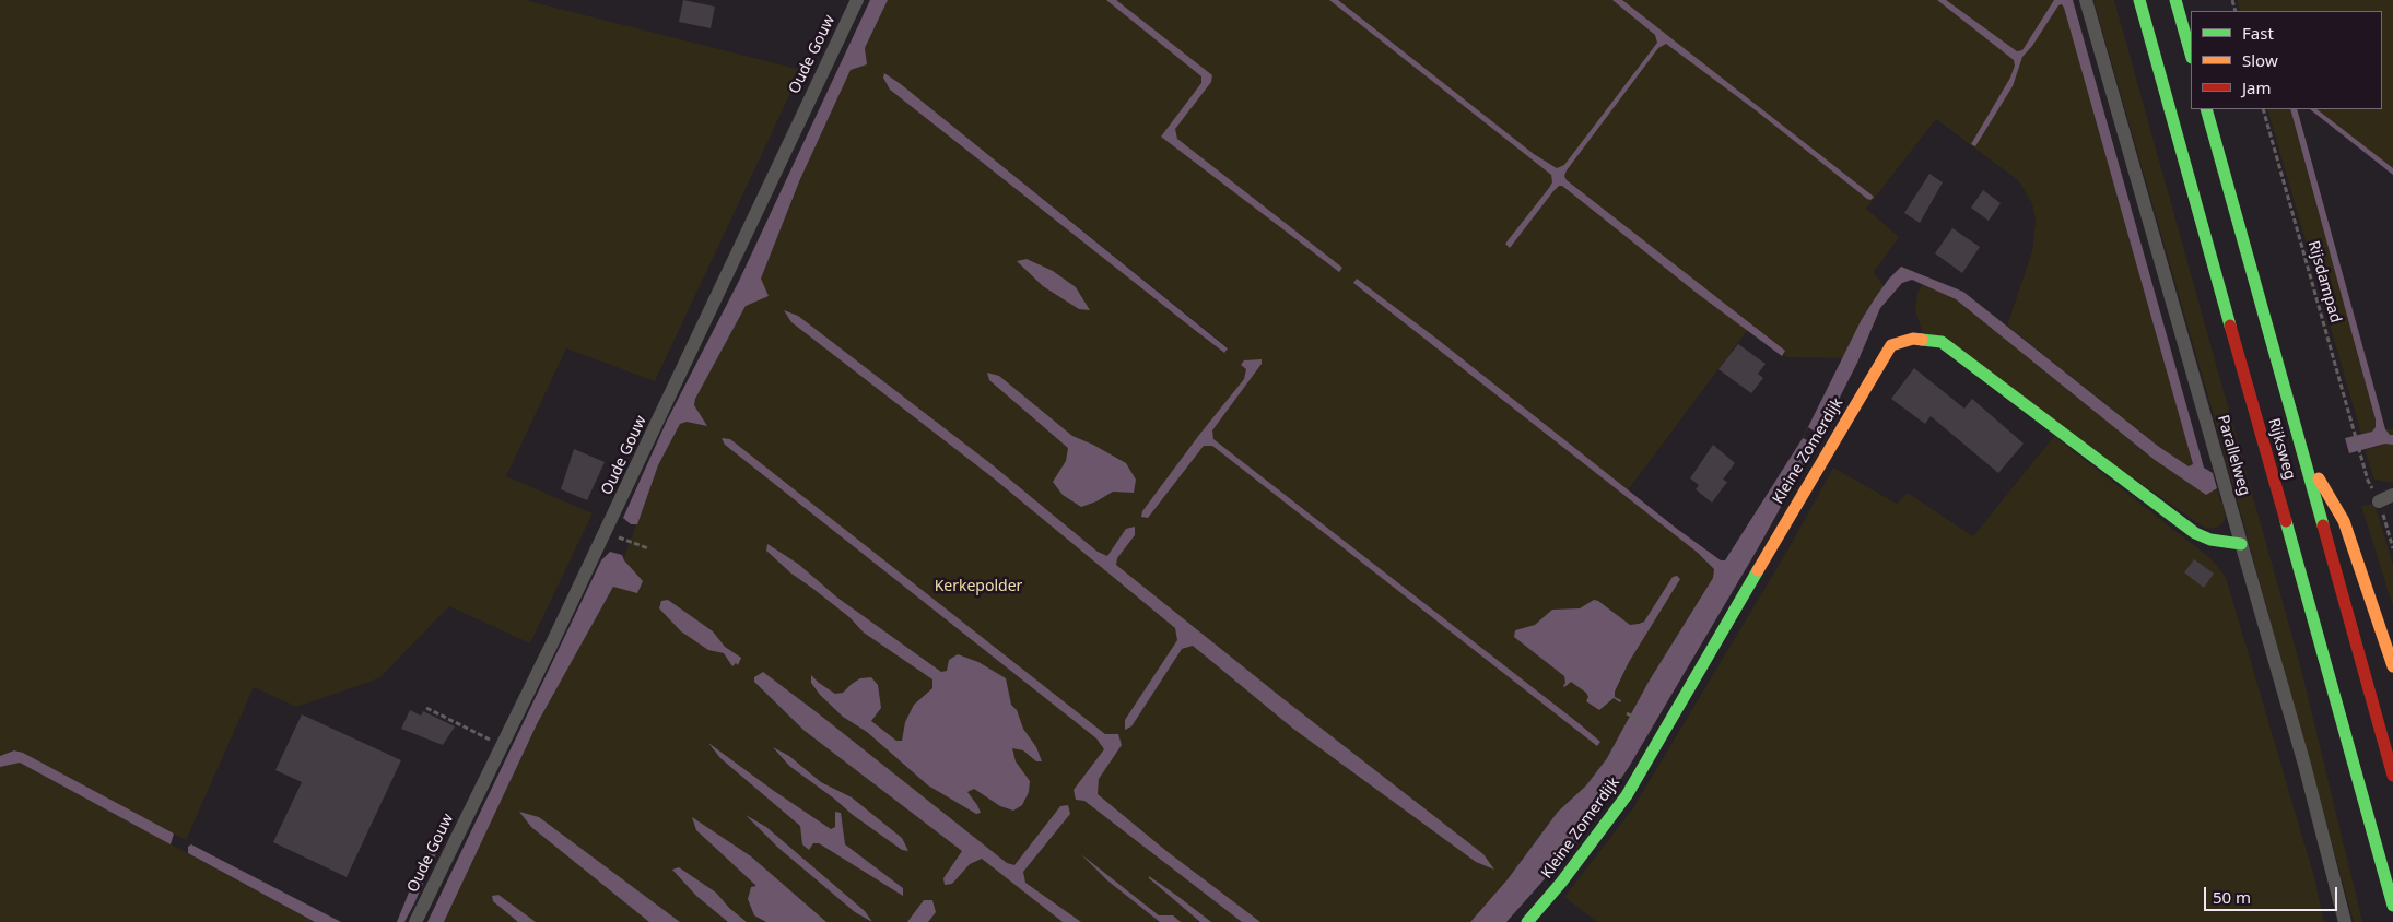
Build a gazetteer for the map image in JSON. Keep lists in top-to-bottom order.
{
  "streets": {
    "main road": ["Rijksweg", "Kleine Zomerdijk"],
    "street": ["Oude Gouw", "Parallelweg"],
    "path": ["Rijsdampad"]
  },
  "crossings": [
    ["Kleine Zomerdijk", "Parallelweg"]
  ],
  "parks": ["Kerkepolder"],
  "legend": ["Fast", "Slow", "Jam"],
  "scale_bar": "50 m"
}
